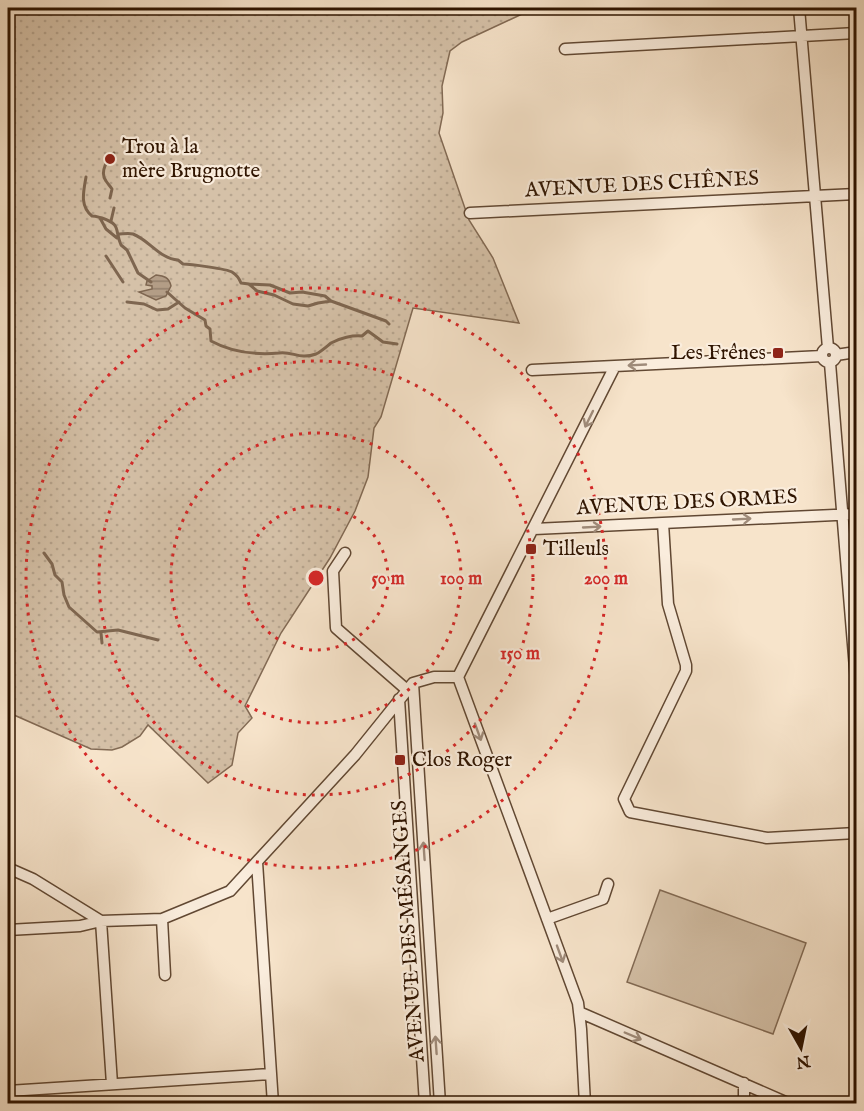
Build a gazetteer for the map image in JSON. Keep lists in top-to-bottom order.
{
  "streets": {
    "street": ["AVENUE DES CHÊNES", "AVENUE DES ORMES", "AVENUE DES MÉSANGES"]
  },
  "one_way": ["AVENUE DES ORMES"],
  "places": {
    "other": ["Trou à la mère Brugnotte"],
    "transit": ["Les Frênes", "Tilleuls", "Clos Roger"]
  },
  "north": "bottom",
  "rings": [
    "50 m",
    "100 m",
    "200 m",
    "150 m"
  ]
}
